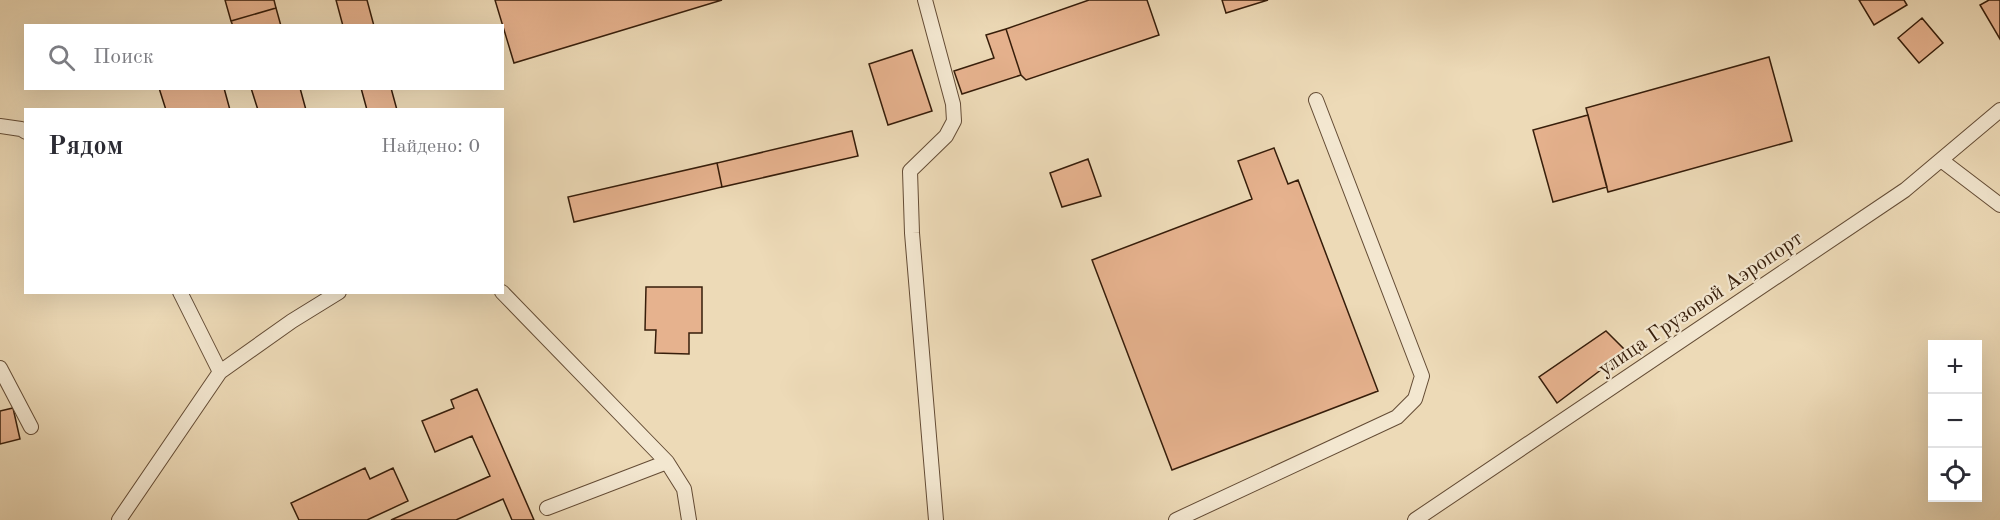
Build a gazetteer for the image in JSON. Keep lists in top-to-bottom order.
{
  "streets": {
    "lane": ["улица Грузовой Аэропорт"]
  },
  "page": {
    "search": "Поиск",
    "heading": ["Рядом", "Найдено: 0"],
    "map_buttons": ["+", "−"]
  }
}
